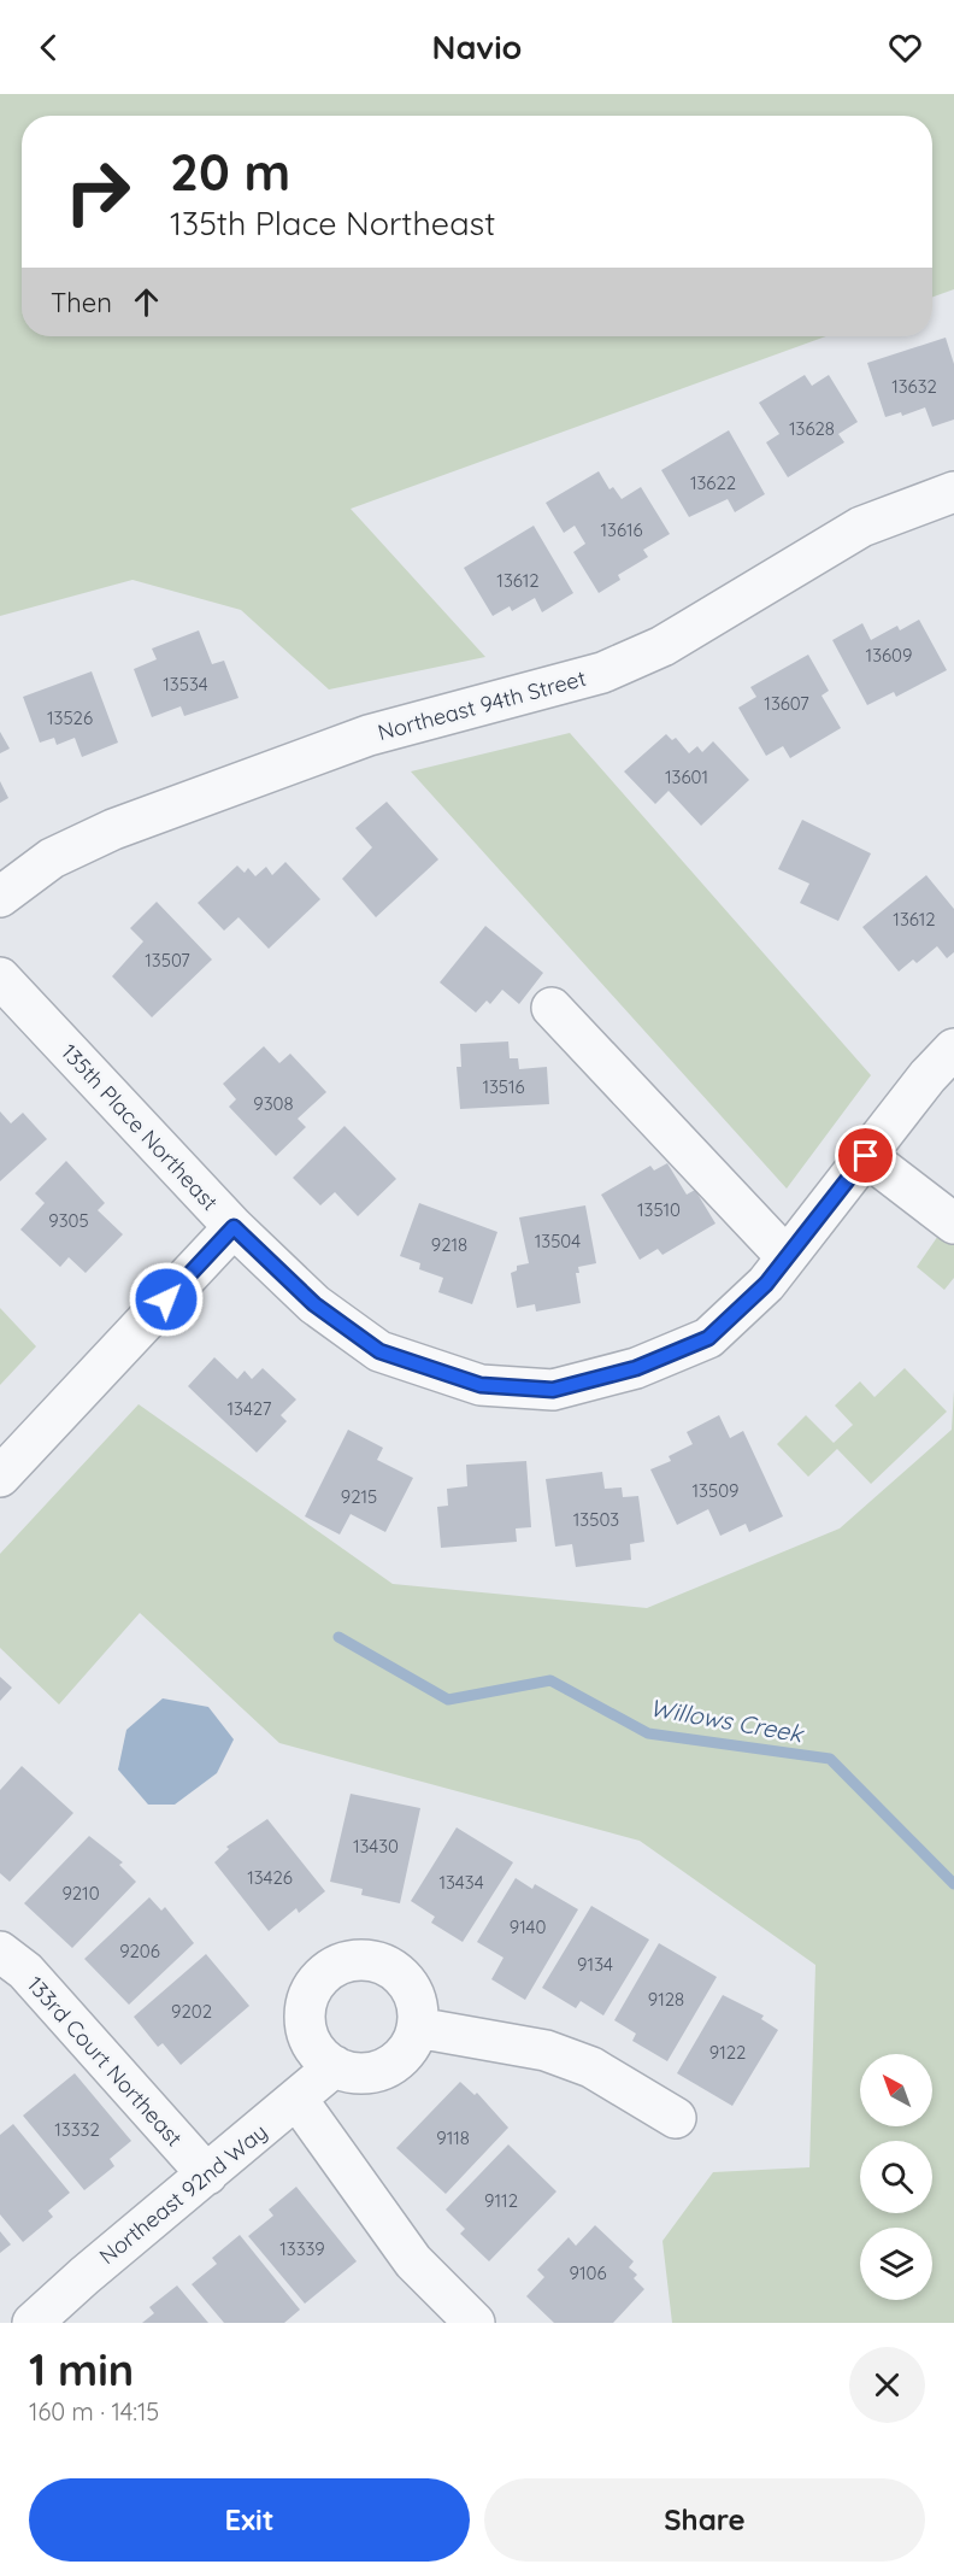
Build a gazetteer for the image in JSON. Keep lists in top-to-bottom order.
{
  "streets": {
    "street": [
      "Northeast 94th Street",
      "135th Place Northeast",
      "133rd Court Northeast",
      "Northeast 92nd Way"
    ]
  },
  "crossings": [
    ["133rd Court Northeast", "Northeast 92nd Way"]
  ],
  "water": ["Willows Creek"],
  "house_numbers": [
    "13632",
    "13628",
    "13622",
    "13616",
    "13612",
    "13609",
    "13534",
    "13607",
    "13526",
    "13601",
    "13612",
    "13507",
    "13516",
    "9308",
    "13510",
    "9305",
    "13504",
    "9218",
    "13427",
    "13509",
    "9215",
    "13503",
    "13430",
    "13426",
    "13434",
    "9210",
    "9140",
    "9206",
    "9134",
    "9128",
    "9202",
    "9122",
    "13332",
    "9118",
    "9112",
    "13339",
    "9106"
  ],
  "north": "top left",
  "page": {
    "header": "Navio",
    "turn": ["20 m", "135th Place Northeast"],
    "then": "Then",
    "heading": ["1 min", "160 m · 14:15"],
    "buttons": ["Exit", "Share"]
  }
}
